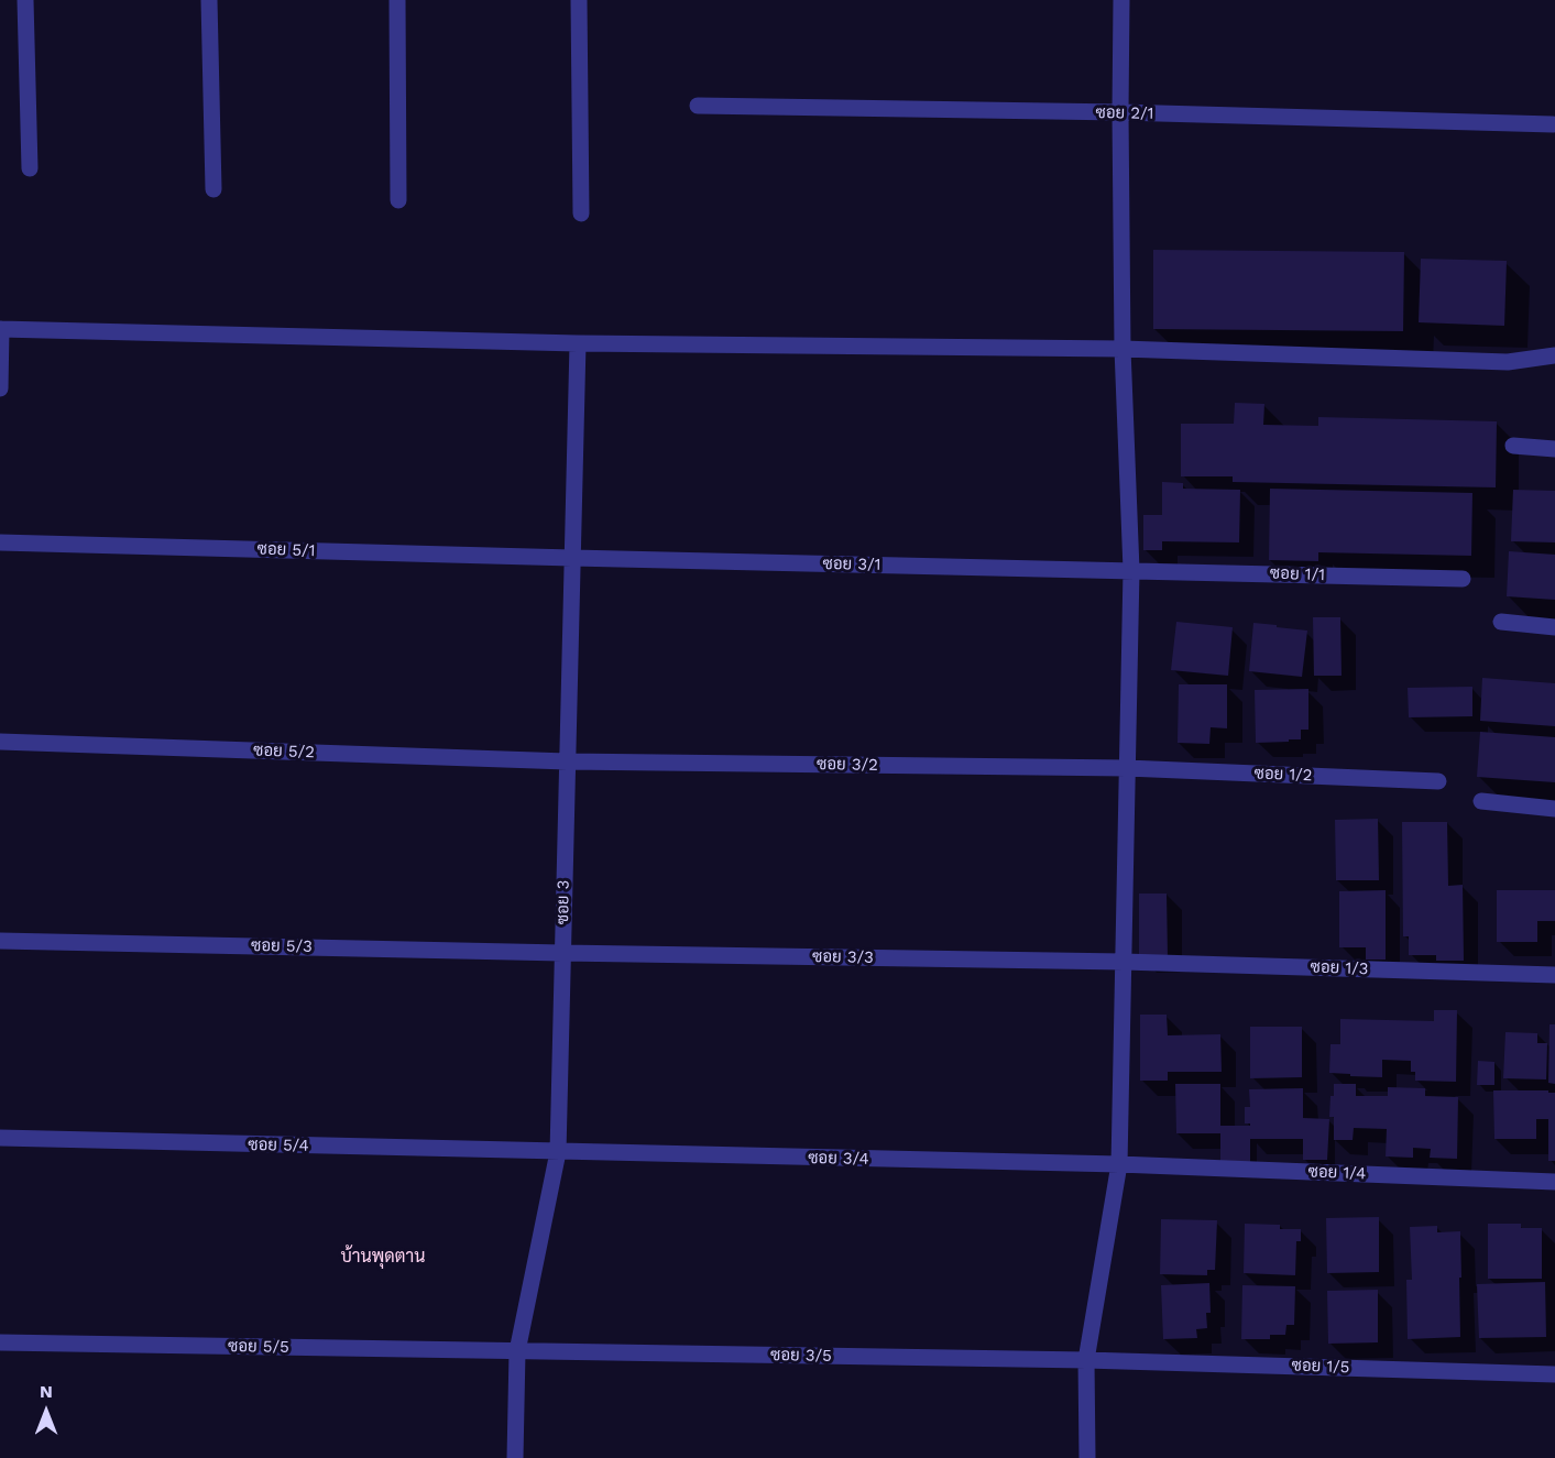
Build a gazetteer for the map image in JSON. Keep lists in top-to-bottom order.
{
  "streets": {
    "street": [
      "ซอย 2/1",
      "ซอย 5/1",
      "ซอย 3/1",
      "ซอย 1/1",
      "ซอย 5/2",
      "ซอย 3/2",
      "ซอย 1/2",
      "ซอย 3",
      "ซอย 5/3",
      "ซอย 3/3",
      "ซอย 1/3",
      "ซอย 5/4",
      "ซอย 3/4",
      "ซอย 1/4",
      "ซอย 5/5",
      "ซอย 3/5",
      "ซอย 1/5"
    ]
  },
  "crossings": [
    ["ซอย 5/1", "ซอย 3/1"],
    ["ซอย 5/1", "ซอย 3"],
    ["ซอย 3/1", "ซอย 1/1"],
    ["ซอย 3/1", "ซอย 3"],
    ["ซอย 5/2", "ซอย 3/2"],
    ["ซอย 5/2", "ซอย 3"],
    ["ซอย 3/2", "ซอย 1/2"],
    ["ซอย 3/2", "ซอย 3"],
    ["ซอย 3", "ซอย 5/3"],
    ["ซอย 3", "ซอย 3/3"],
    ["ซอย 3", "ซอย 5/4"],
    ["ซอย 3", "ซอย 3/4"],
    ["ซอย 3", "ซอย 5/5"],
    ["ซอย 3", "ซอย 3/5"],
    ["ซอย 5/3", "ซอย 3/3"],
    ["ซอย 3/3", "ซอย 1/3"],
    ["ซอย 5/4", "ซอย 3/4"],
    ["ซอย 3/4", "ซอย 1/4"],
    ["ซอย 5/5", "ซอย 3/5"],
    ["ซอย 3/5", "ซอย 1/5"]
  ],
  "districts": ["บ้านพุดตาน"],
  "north": "top"
}
